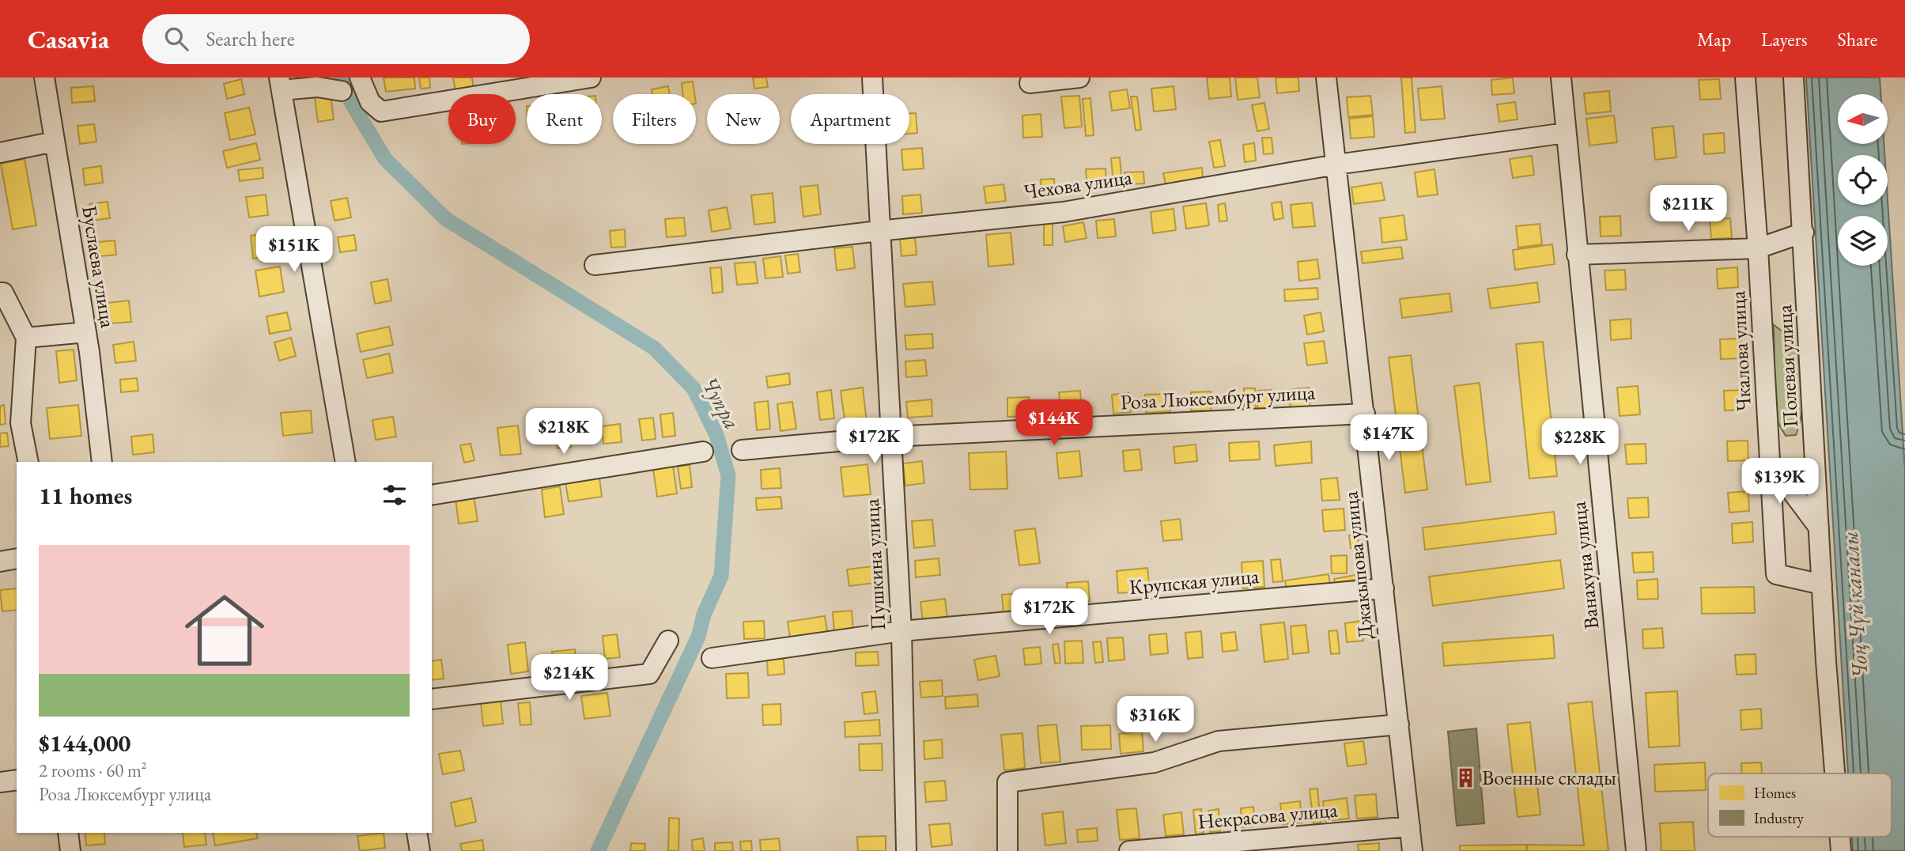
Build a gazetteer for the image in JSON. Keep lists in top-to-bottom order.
{
  "streets": {
    "street": [
      "Чехова улица",
      "Буслаева улица",
      "Чкалова улица",
      "Полевая улица",
      "Роза Люксембург улица",
      "Пушкина улица",
      "Джакыпова улица",
      "Ванахуна улица",
      "Крупская улица",
      "Некрасова улица"
    ]
  },
  "crossings": [
    ["Чехова улица", "Пушкина улица"],
    ["Чехова улица", "Джакыпова улица"],
    ["Чехова улица", "Ванахуна улица"],
    ["Чкалова улица", "Полевая улица"],
    ["Роза Люксембург улица", "Пушкина улица"],
    ["Роза Люксембург улица", "Джакыпова улица"],
    ["Пушкина улица", "Крупская улица"],
    ["Джакыпова улица", "Крупская улица"],
    ["Джакыпова улица", "Некрасова улица"]
  ],
  "water": ["Чупра", "Чоң Чүй каналы"],
  "places": {
    "building": ["Военные склады"]
  },
  "legend": ["Homes", "Industry"],
  "north": "left",
  "page": {
    "header": "Casavia",
    "search": "Search here",
    "nav": ["Map", "Layers", "Share"],
    "chip": [
      "Buy",
      "Rent",
      "Filters",
      "New",
      "Apartment"
    ],
    "price": [
      "$211K",
      "$151K",
      "$144K",
      "$218K",
      "$147K",
      "$172K",
      "$228K",
      "$139K",
      "$172K",
      "$214K",
      "$316K"
    ],
    "heading": "11 homes",
    "list": [
      {
        "name": "$144,000",
        "note": "2 rooms · 60 m² · Роза Люксембург улица"
      }
    ]
  }
}
